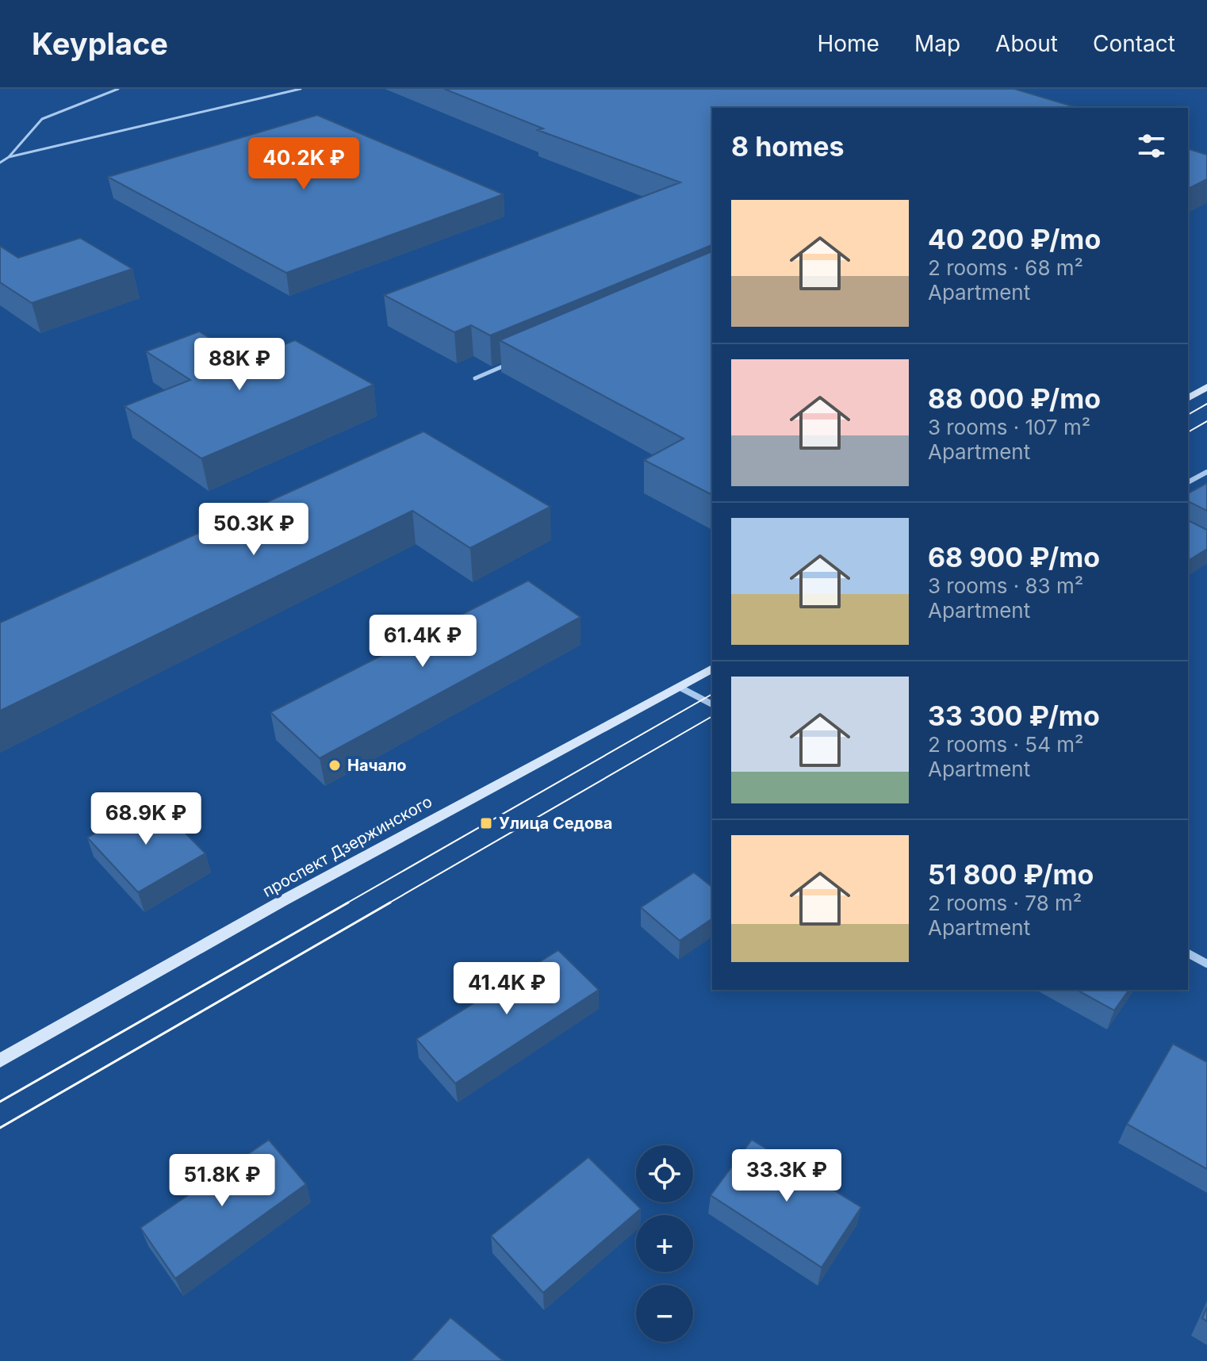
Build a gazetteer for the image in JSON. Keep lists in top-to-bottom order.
{
  "streets": {
    "main road": ["проспект Дзержинского"]
  },
  "places": {
    "other": ["Начало"],
    "transit": ["Улица Седова"]
  },
  "page": {
    "header": "Keyplace",
    "nav": [
      "Home",
      "Map",
      "About",
      "Contact"
    ],
    "heading": "8 homes",
    "price": [
      "40.2K ₽",
      "88K ₽",
      "50.3K ₽",
      "61.4K ₽",
      "68.9K ₽",
      "41.4K ₽",
      "33.3K ₽",
      "51.8K ₽"
    ],
    "list": [
      {
        "name": "40 200 ₽/mo",
        "note": "2 rooms · 68 m² · Apartment"
      },
      {
        "name": "88 000 ₽/mo",
        "note": "3 rooms · 107 m² · Apartment"
      },
      {
        "name": "68 900 ₽/mo",
        "note": "3 rooms · 83 m² · Apartment"
      },
      {
        "name": "33 300 ₽/mo",
        "note": "2 rooms · 54 m² · Apartment"
      },
      {
        "name": "51 800 ₽/mo",
        "note": "2 rooms · 78 m² · Apartment"
      }
    ],
    "map_buttons": ["+", "−"]
  }
}
